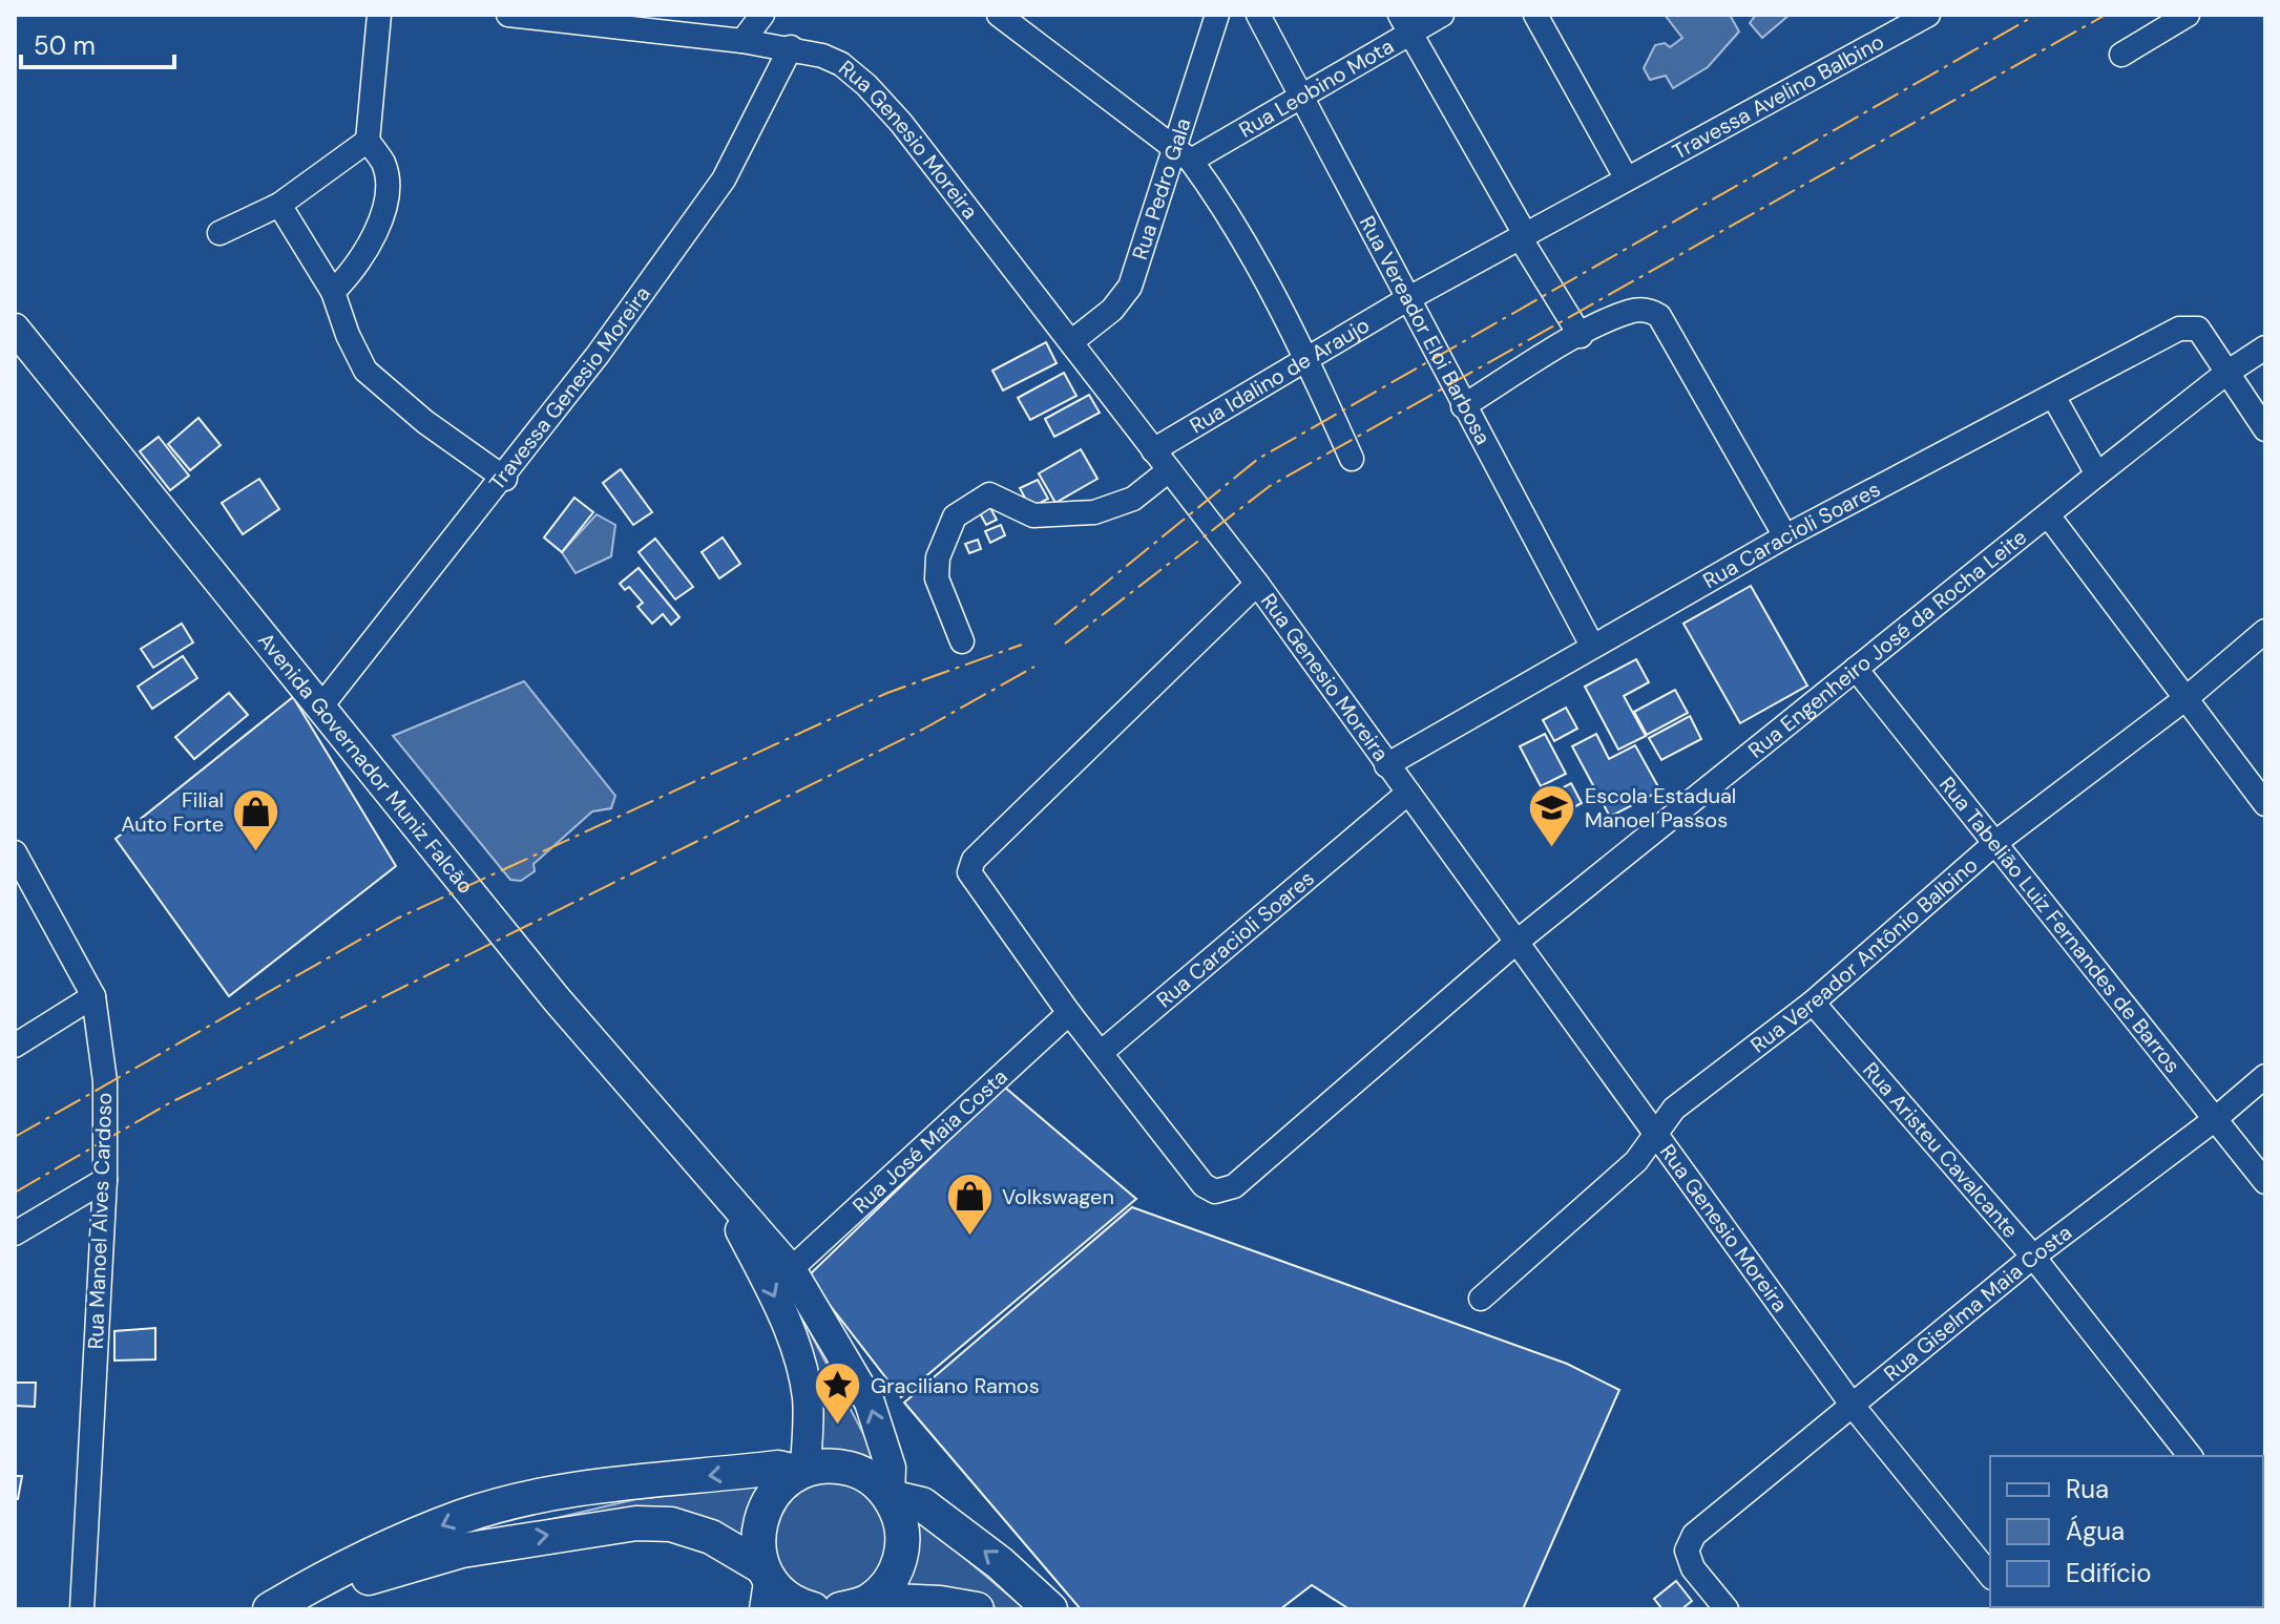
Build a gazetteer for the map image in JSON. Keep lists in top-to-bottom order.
{
  "streets": {
    "main road": ["Avenida Governador Muniz Falcão"],
    "street": [
      "Rua Leobino Mota",
      "Travessa Avelino Balbino",
      "Rua Genesio Moreira",
      "Rua Pedro Gala",
      "Rua Vereador Eloi Barbosa",
      "Rua Idalino de Araujo",
      "Travessa Genesio Moreira",
      "Rua Caracioli Soares",
      "Rua Engenheiro José da Rocha Leite",
      "Rua Tabelião Luiz Fernandes de Barros",
      "Rua Vereador Antônio Balbino",
      "Rua José Maia Costa",
      "Rua Aristeu Cavalcante",
      "Rua Manoel Alves Cardoso",
      "Rua Giselma Maia Costa"
    ]
  },
  "crossings": [
    ["Rua Leobino Mota", "Rua Pedro Gala"],
    ["Rua Leobino Mota", "Rua Vereador Eloi Barbosa"],
    ["Travessa Avelino Balbino", "Rua Idalino de Araujo"],
    ["Rua Genesio Moreira", "Rua Pedro Gala"],
    ["Rua Genesio Moreira", "Rua Idalino de Araujo"],
    ["Rua Genesio Moreira", "Travessa Genesio Moreira"],
    ["Rua Genesio Moreira", "Rua Caracioli Soares"],
    ["Rua Genesio Moreira", "Rua Engenheiro José da Rocha Leite"],
    ["Rua Genesio Moreira", "Rua Vereador Antônio Balbino"],
    ["Rua Genesio Moreira", "Rua Giselma Maia Costa"],
    ["Rua Vereador Eloi Barbosa", "Rua Idalino de Araujo"],
    ["Rua Vereador Eloi Barbosa", "Rua Caracioli Soares"],
    ["Travessa Genesio Moreira", "Avenida Governador Muniz Falcão"],
    ["Rua Caracioli Soares", "Rua Engenheiro José da Rocha Leite"],
    ["Rua Engenheiro José da Rocha Leite", "Rua Tabelião Luiz Fernandes de Barros"],
    ["Avenida Governador Muniz Falcão", "Rua José Maia Costa"],
    ["Rua Tabelião Luiz Fernandes de Barros", "Rua Vereador Antônio Balbino"],
    ["Rua Tabelião Luiz Fernandes de Barros", "Rua Giselma Maia Costa"],
    ["Rua Vereador Antônio Balbino", "Rua Aristeu Cavalcante"],
    ["Rua Aristeu Cavalcante", "Rua Giselma Maia Costa"]
  ],
  "places": {
    "school or university": ["Escola Estadual Manoel Passos"],
    "shop": ["Filial Auto Forte", "Volkswagen"],
    "place": ["Graciliano Ramos"]
  },
  "legend": ["Rua", "Água", "Edifício"],
  "scale_bar": "50 m"
}
